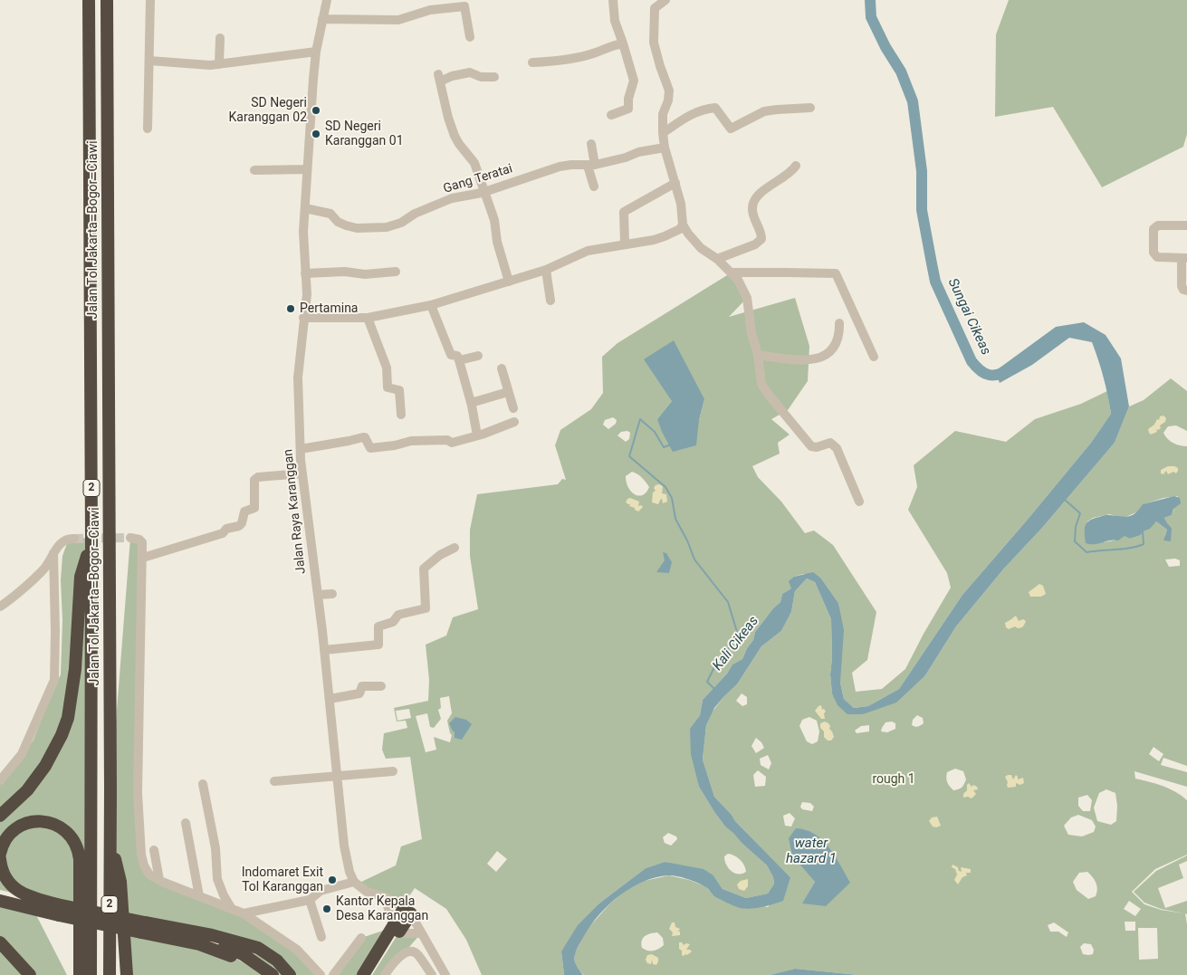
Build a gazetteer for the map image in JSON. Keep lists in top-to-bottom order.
{
  "streets": {
    "highway": ["Jalan Tol Jakarta–Bogor–Ciawi", "2"],
    "street": ["Gang Teratai", "Jalan Raya Karanggan"]
  },
  "crossings": [
    ["Gang Teratai", "Jalan Raya Karanggan"]
  ],
  "water": ["Sungai Cikeas", "Kali Cikeas", "water hazard 1"],
  "parks": ["rough 1"],
  "places": [
    "SD Negeri Karanggan 02",
    "SD Negeri Karanggan 01",
    "Pertamina",
    "Indomaret Exit Tol Karanggan",
    "Kantor Kepala Desa Karanggan"
  ]
}
